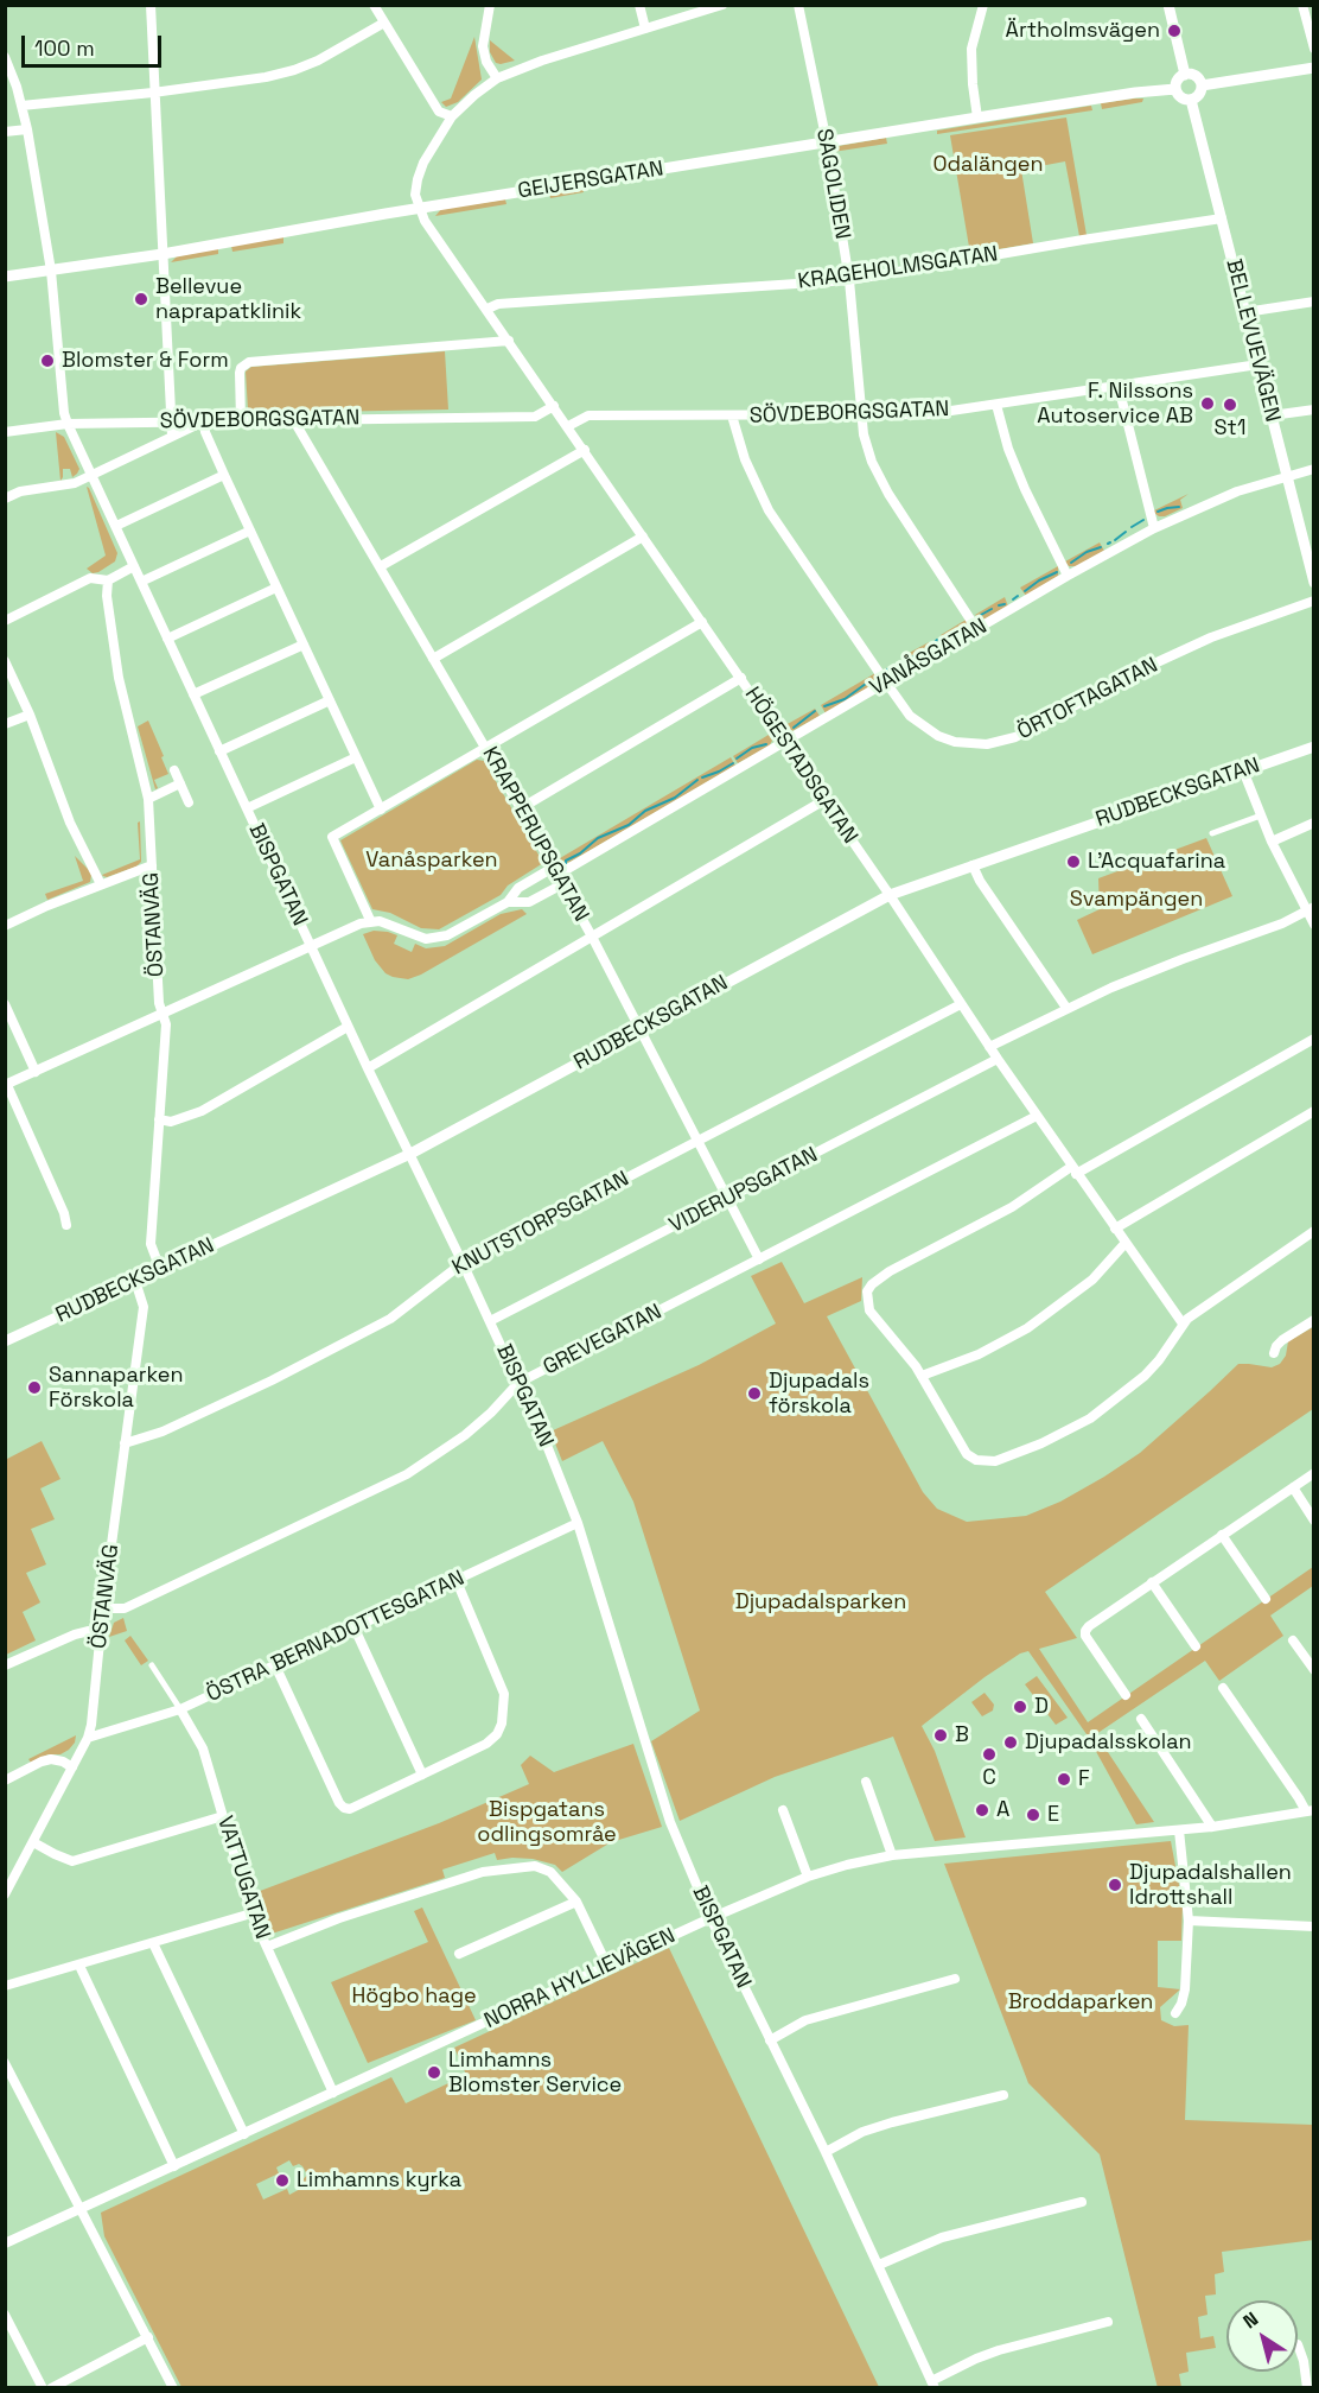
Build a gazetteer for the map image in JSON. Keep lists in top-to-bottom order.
{
  "streets": {
    "street": [
      "GEIJERSGATAN",
      "SAGOLIDEN",
      "KRAGEHOLMSGATAN",
      "BELLEVUEVÄGEN",
      "SÖVDEBORGSGATAN",
      "VANÅSGATAN",
      "ÖRTOFTAGATAN",
      "HÖGESTADSGATAN",
      "RUDBECKSGATAN",
      "KRAPPERUPSGATAN",
      "BISPGATAN",
      "ÖSTANVÄG",
      "VIDERUPSGATAN",
      "KNUTSTORPSGATAN",
      "GREVEGATAN",
      "ÖSTRA BERNADOTTESGATAN",
      "VATTUGATAN",
      "NORRA HYLLIEVÄGEN"
    ]
  },
  "crossings": [
    ["GEIJERSGATAN", "SAGOLIDEN"],
    ["GEIJERSGATAN", "BELLEVUEVÄGEN"],
    ["GEIJERSGATAN", "HÖGESTADSGATAN"],
    ["SAGOLIDEN", "KRAGEHOLMSGATAN"],
    ["SAGOLIDEN", "SÖVDEBORGSGATAN"],
    ["SAGOLIDEN", "VANÅSGATAN"],
    ["KRAGEHOLMSGATAN", "BELLEVUEVÄGEN"],
    ["KRAGEHOLMSGATAN", "HÖGESTADSGATAN"],
    ["BELLEVUEVÄGEN", "SÖVDEBORGSGATAN"],
    ["BELLEVUEVÄGEN", "VANÅSGATAN"],
    ["SÖVDEBORGSGATAN", "ÖRTOFTAGATAN"],
    ["SÖVDEBORGSGATAN", "HÖGESTADSGATAN"],
    ["SÖVDEBORGSGATAN", "KRAPPERUPSGATAN"],
    ["SÖVDEBORGSGATAN", "BISPGATAN"],
    ["VANÅSGATAN", "ÖRTOFTAGATAN"],
    ["VANÅSGATAN", "HÖGESTADSGATAN"],
    ["VANÅSGATAN", "KRAPPERUPSGATAN"],
    ["HÖGESTADSGATAN", "RUDBECKSGATAN"],
    ["HÖGESTADSGATAN", "VIDERUPSGATAN"],
    ["HÖGESTADSGATAN", "KNUTSTORPSGATAN"],
    ["HÖGESTADSGATAN", "GREVEGATAN"],
    ["RUDBECKSGATAN", "KRAPPERUPSGATAN"],
    ["RUDBECKSGATAN", "BISPGATAN"],
    ["RUDBECKSGATAN", "ÖSTANVÄG"],
    ["KRAPPERUPSGATAN", "VIDERUPSGATAN"],
    ["KRAPPERUPSGATAN", "KNUTSTORPSGATAN"],
    ["KRAPPERUPSGATAN", "GREVEGATAN"],
    ["BISPGATAN", "VIDERUPSGATAN"],
    ["BISPGATAN", "KNUTSTORPSGATAN"],
    ["BISPGATAN", "GREVEGATAN"],
    ["BISPGATAN", "ÖSTRA BERNADOTTESGATAN"],
    ["BISPGATAN", "NORRA HYLLIEVÄGEN"],
    ["ÖSTANVÄG", "KNUTSTORPSGATAN"],
    ["ÖSTANVÄG", "GREVEGATAN"],
    ["ÖSTANVÄG", "ÖSTRA BERNADOTTESGATAN"],
    ["ÖSTRA BERNADOTTESGATAN", "VATTUGATAN"],
    ["VATTUGATAN", "NORRA HYLLIEVÄGEN"]
  ],
  "parks": [
    "Odalängen",
    "Vanåsparken",
    "Svampängen",
    "Djupadalsparken",
    "Bispgatans odlingsområe",
    "Högbo hage",
    "Broddaparken"
  ],
  "places": [
    "Ärtholmsvägen",
    "Bellevue naprapatklinik",
    "Blomster & Form",
    "F. Nilssons Autoservice AB",
    "St1",
    "L'Acquafarina",
    "Sannaparken Förskola",
    "Djupadals förskola",
    "D",
    "B",
    "Djupadalsskolan",
    "C",
    "F",
    "A",
    "E",
    "Djupadalshallen Idrottshall",
    "Limhamns Blomster Service",
    "Limhamns kyrka"
  ],
  "scale_bar": "100 m",
  "north": "top left"
}
